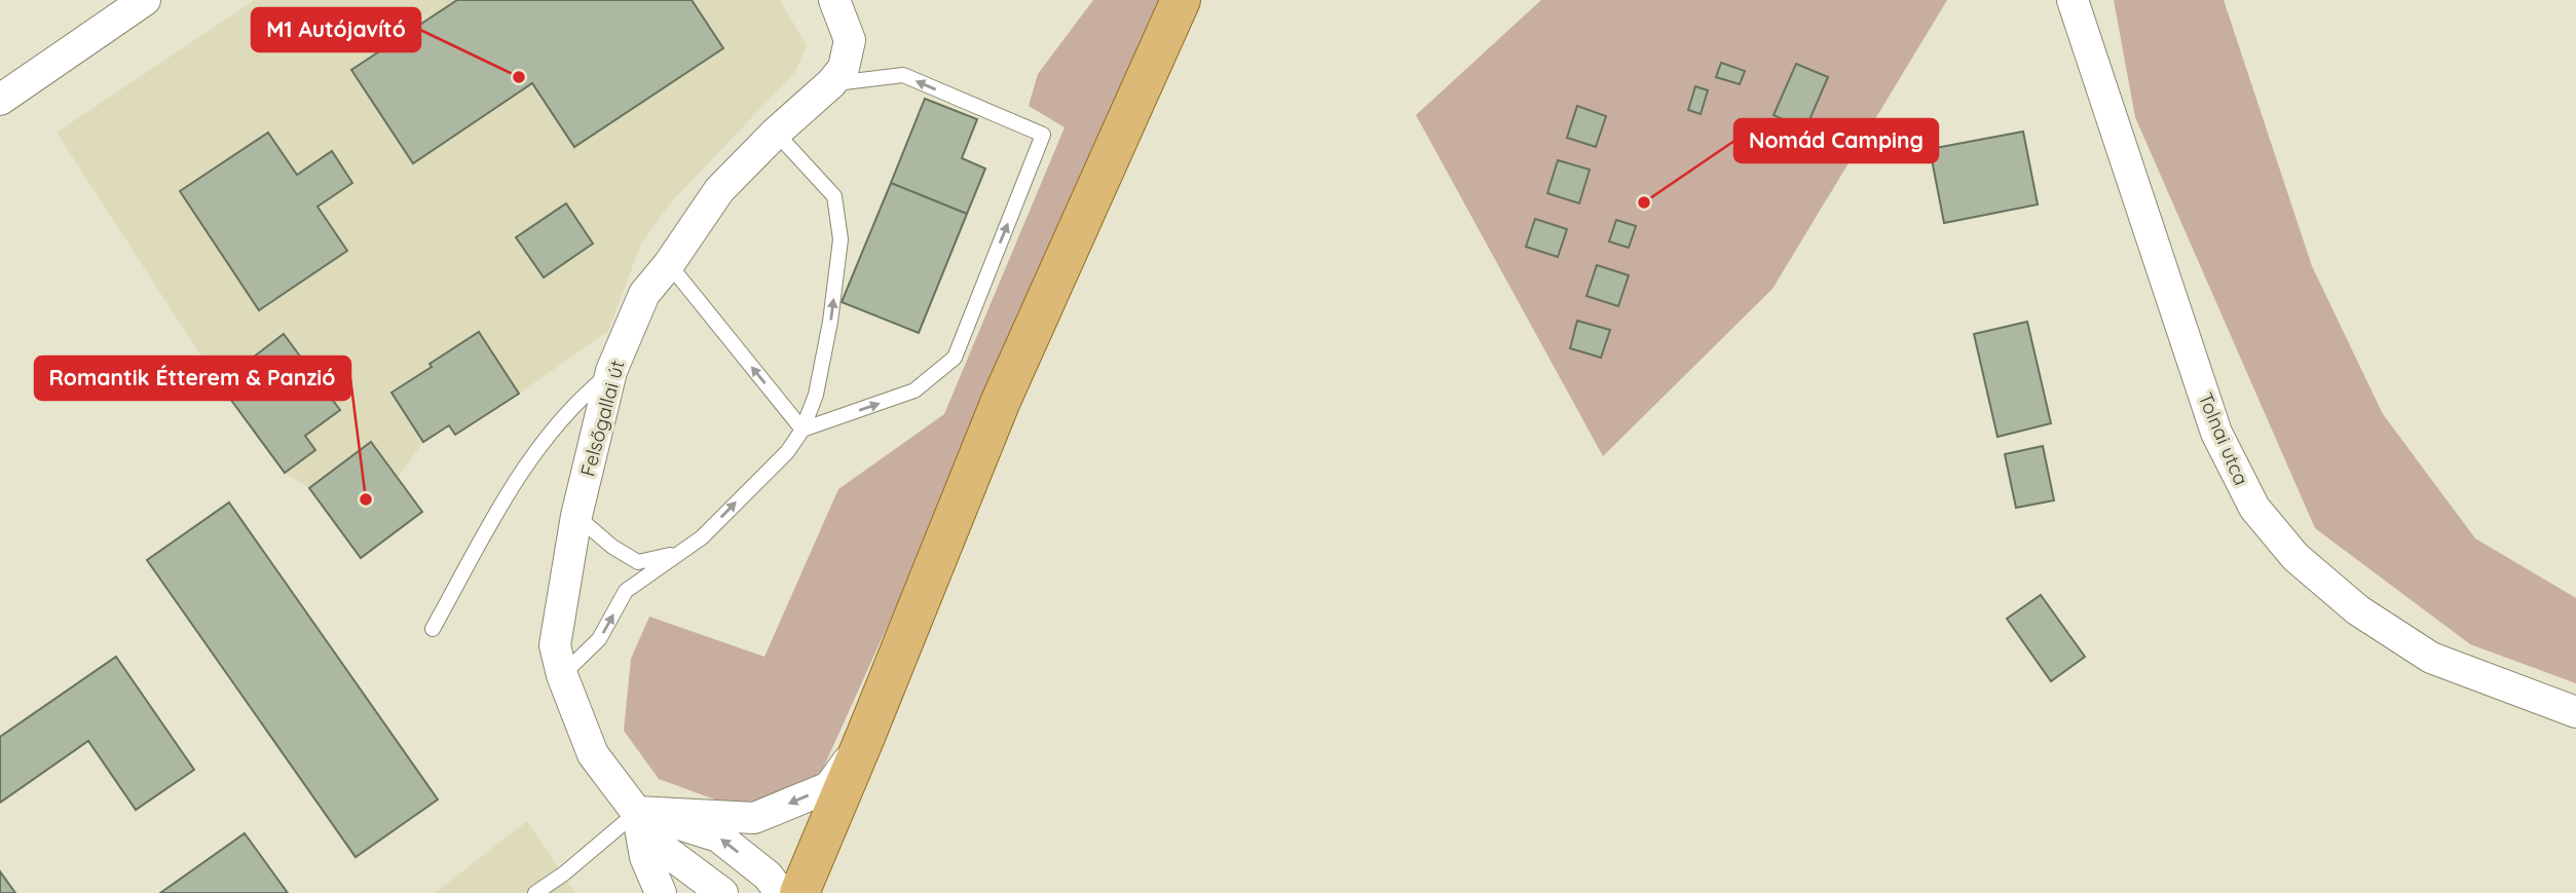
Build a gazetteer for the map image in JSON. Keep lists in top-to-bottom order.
{
  "streets": {
    "street": ["Felsőgallai út", "Tolnai utca"]
  },
  "places": ["M1 Autójavító", "Nomád Camping", "Romantik Étterem & Panzió"]
}
